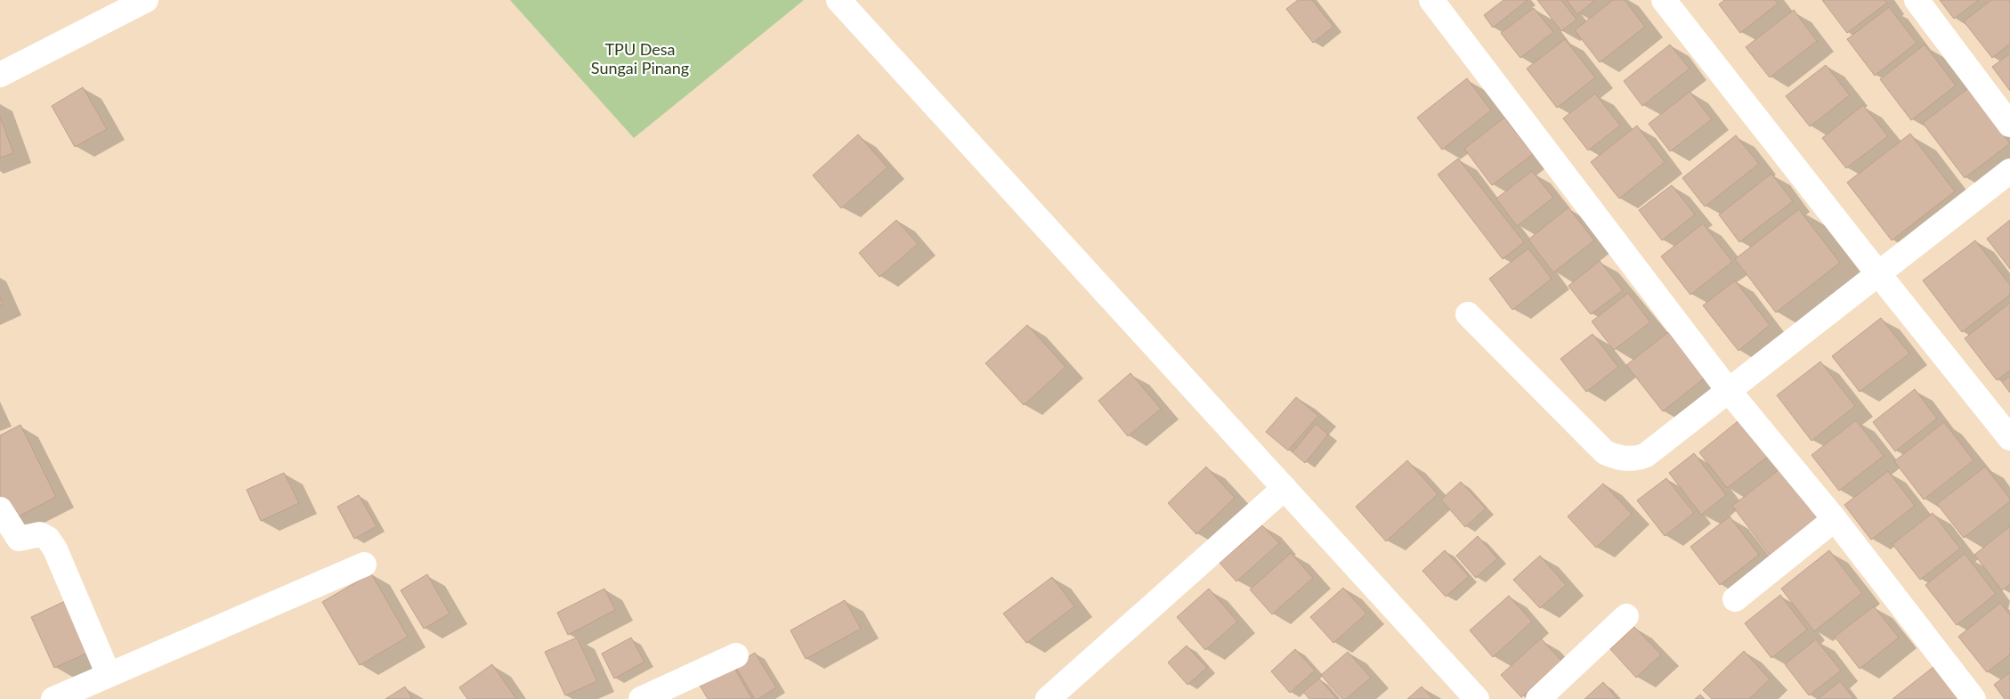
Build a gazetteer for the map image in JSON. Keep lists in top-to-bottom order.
{
  "parks": ["TPU Desa Sungai Pinang"]
}
